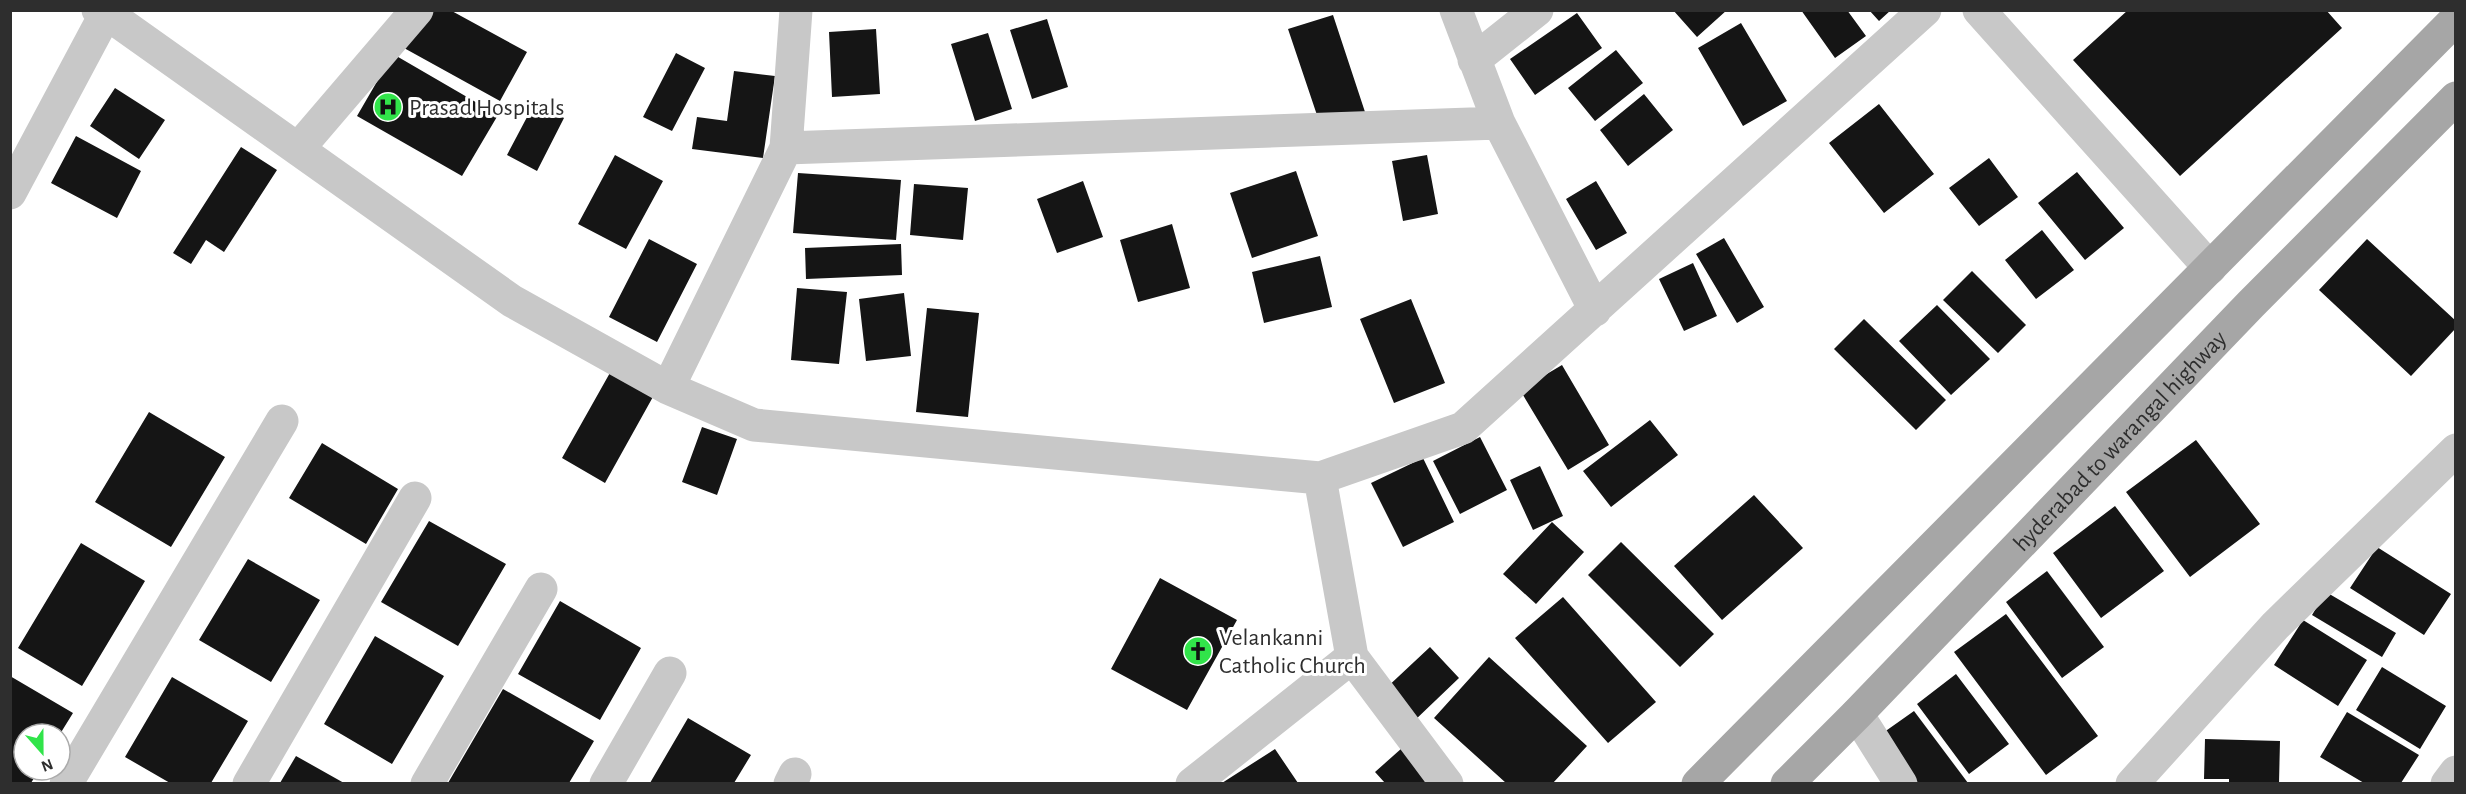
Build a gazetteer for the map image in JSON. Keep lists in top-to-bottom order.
{
  "streets": {
    "main road": ["hyderabad to warangal highway"]
  },
  "places": {
    "hospital": ["Prasad Hospitals"],
    "church": ["Velankanni Catholic Church"]
  },
  "north": "bottom"
}
